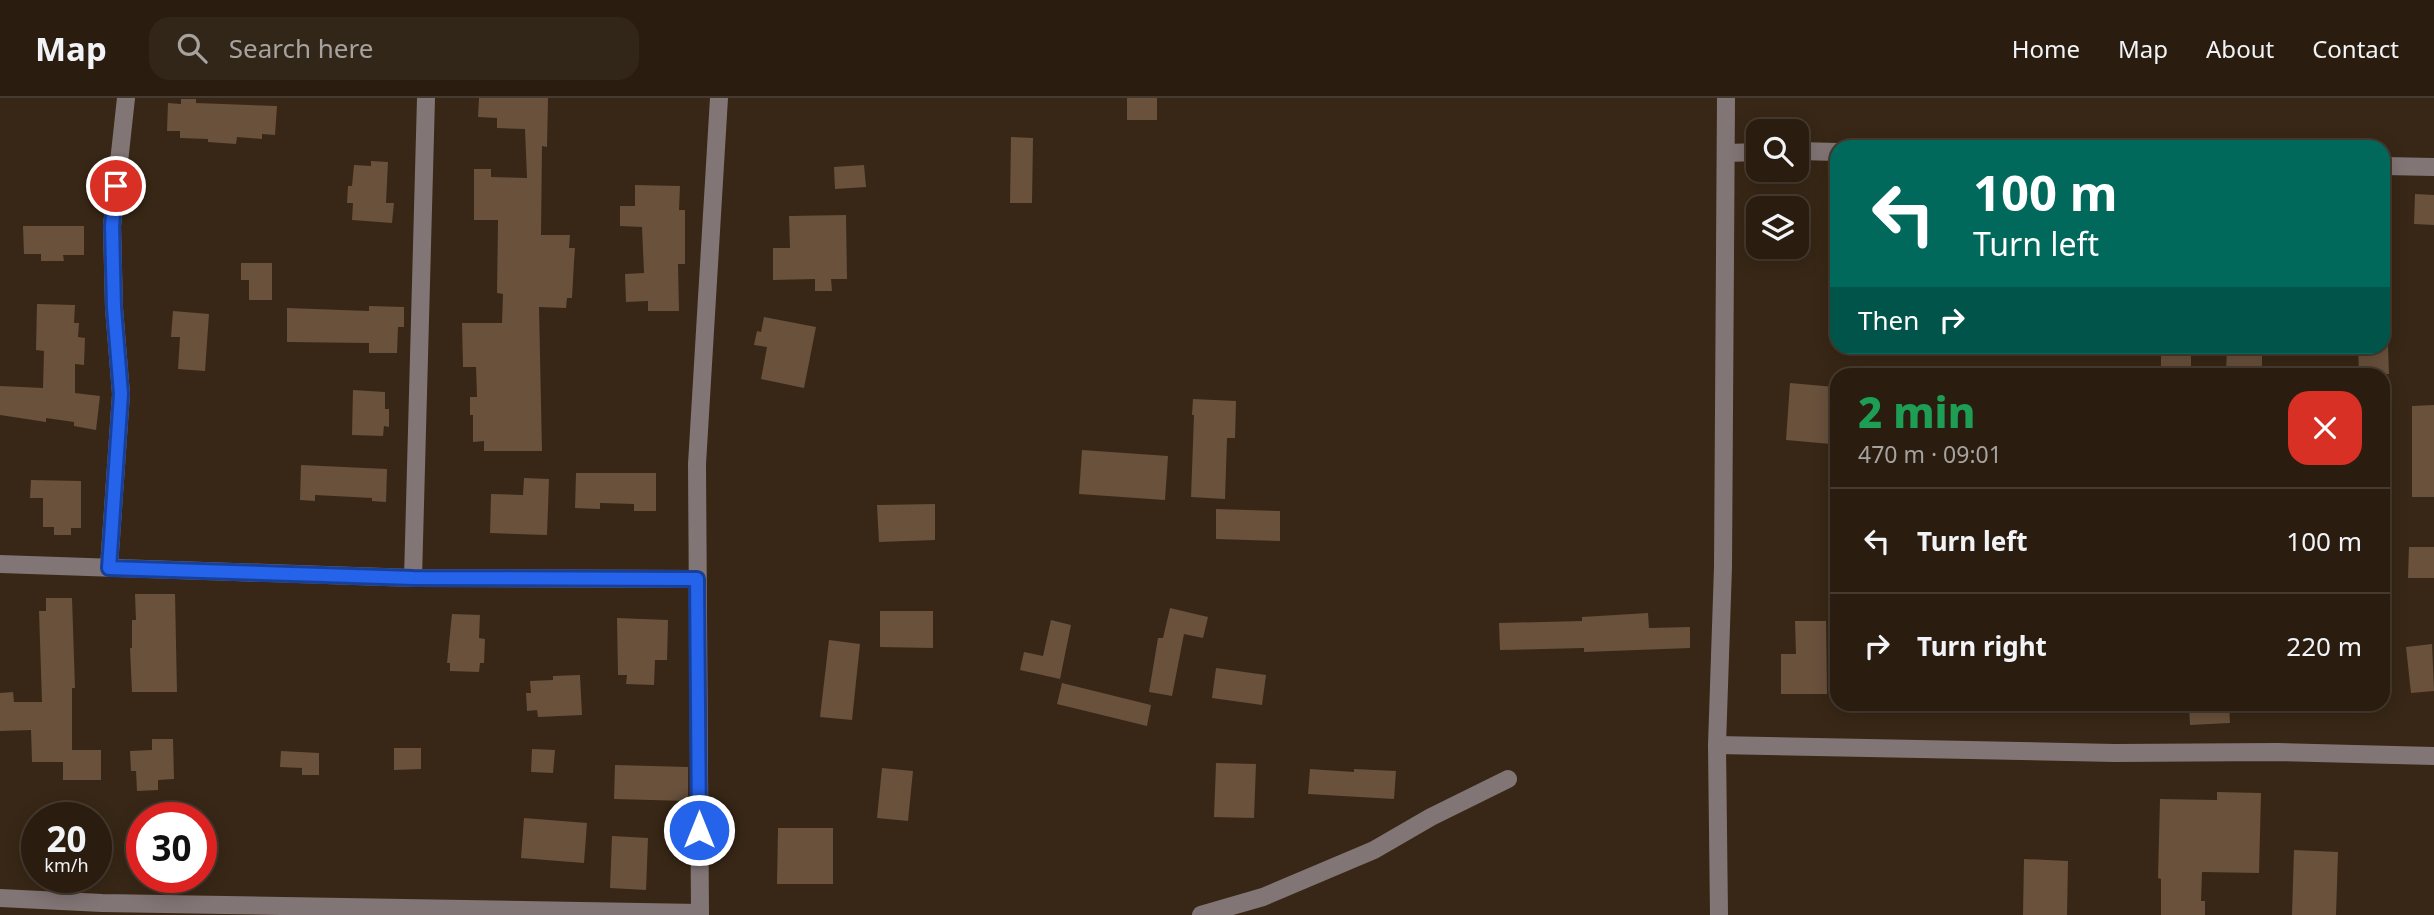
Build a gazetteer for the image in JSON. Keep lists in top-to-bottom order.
{
  "page": {
    "header": "Map",
    "search": "Search here",
    "nav": [
      "Home",
      "Map",
      "About",
      "Contact"
    ],
    "turn": ["100 m", "Turn left"],
    "then": "Then",
    "heading": ["2 min", "470 m · 09:01"],
    "list": [
      {
        "name": "Turn left",
        "value": "100 m"
      },
      {
        "name": "Turn right",
        "value": "220 m"
      }
    ],
    "speed": "20 km/h",
    "limit": "30"
  }
}
